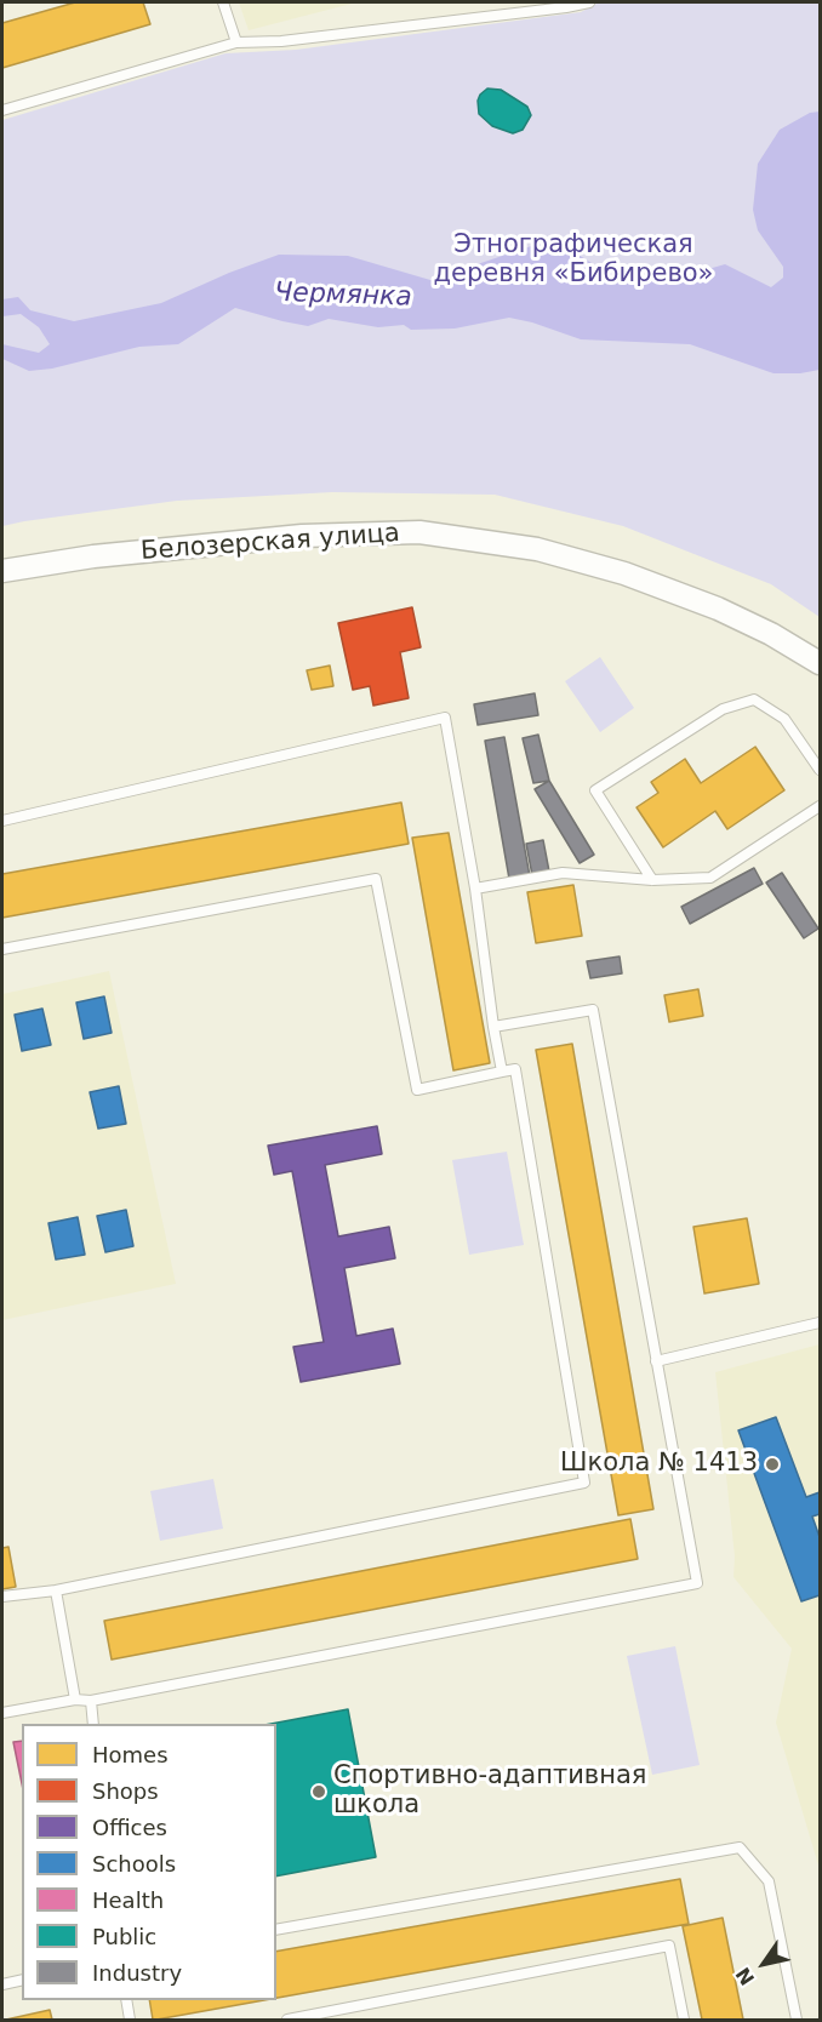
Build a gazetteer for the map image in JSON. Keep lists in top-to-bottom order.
{
  "streets": {
    "street": ["Белозерская улица"]
  },
  "water": ["Чермянка"],
  "parks": ["Этнографическая деревня «Бибирево»"],
  "places": ["Школа № 1413", "Спортивно-адаптивная школа"],
  "legend": [
    "Homes",
    "Shops",
    "Offices",
    "Schools",
    "Health",
    "Public",
    "Industry"
  ],
  "north": "bottom left"
}
